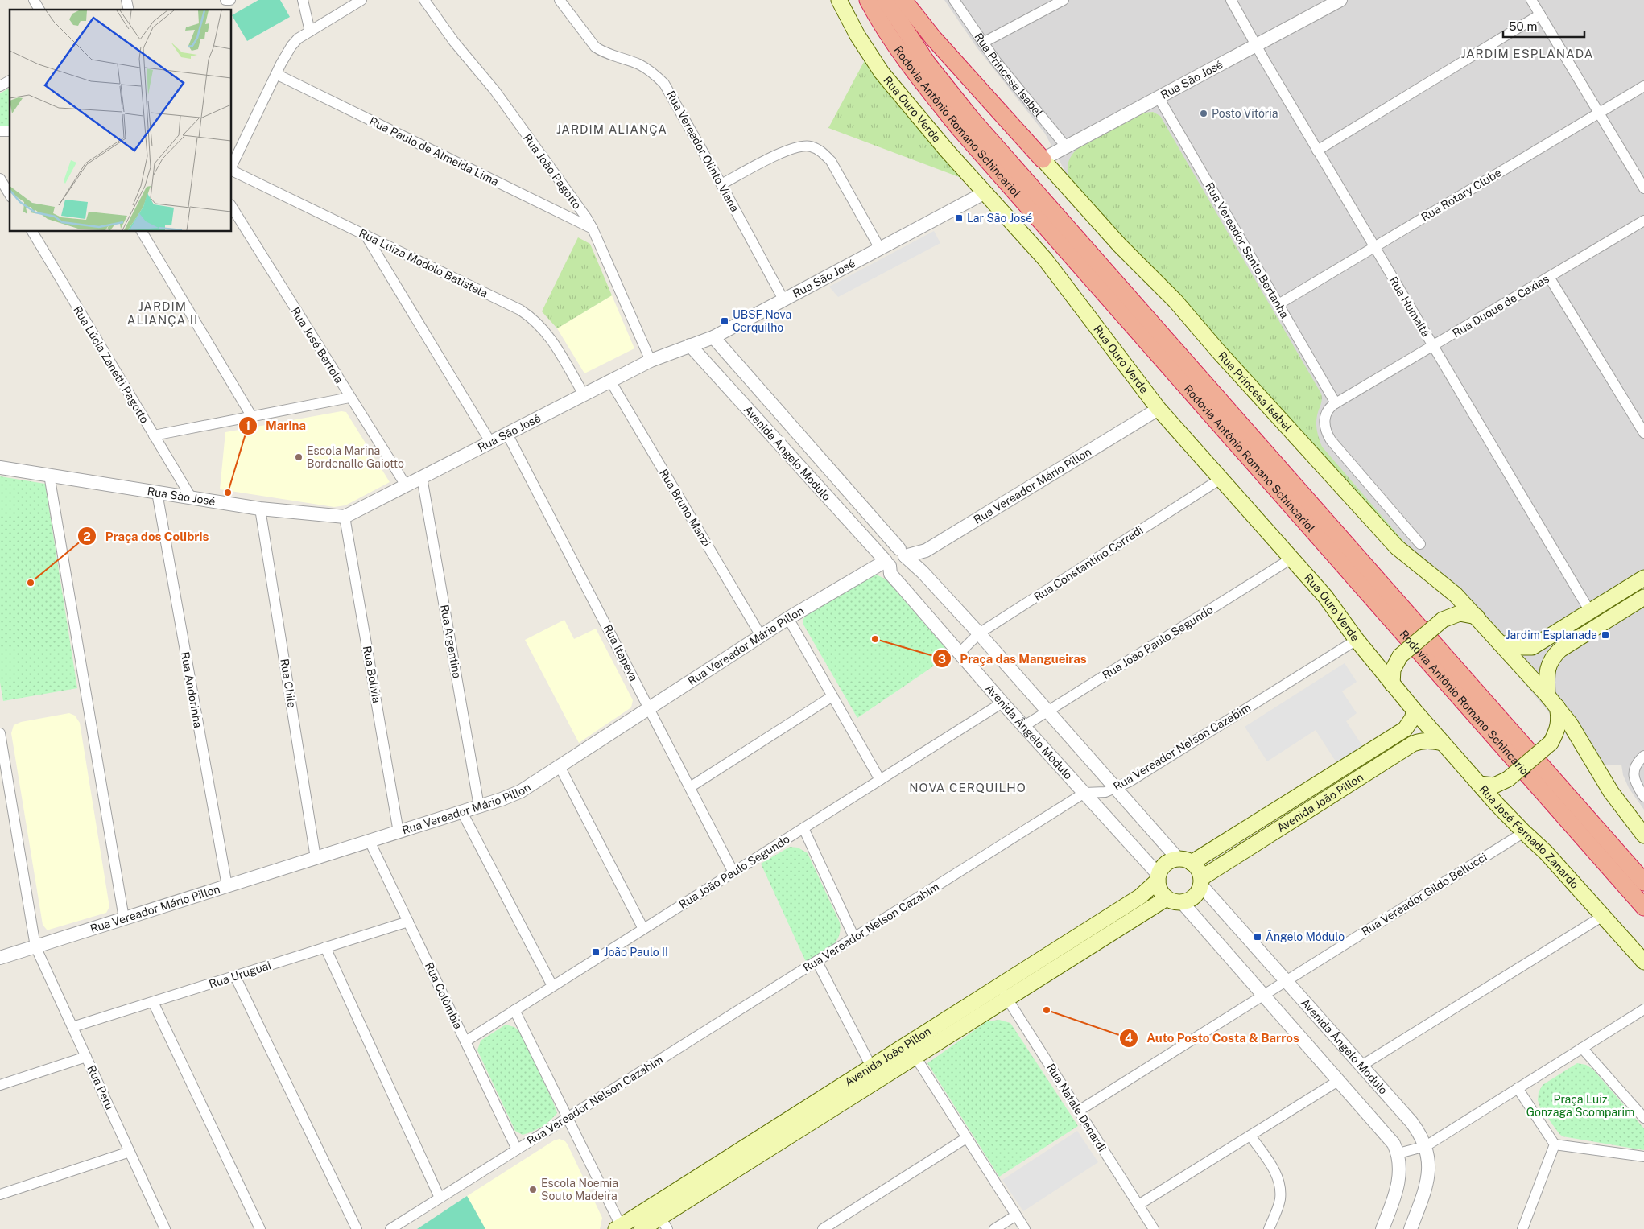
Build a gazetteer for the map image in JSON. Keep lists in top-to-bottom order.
{
  "streets": {
    "highway": ["Rodovia Antônio Romano Schincariol"],
    "main road": [
      "Rua Princesa Isabel",
      "Rua Ouro Verde",
      "Avenida João Pillon",
      "Rua José Fernado Zanardo"
    ],
    "street": [
      "Rua São José",
      "Rua Paulo de Almeida Lima",
      "Rua Vereador Olinto Viana",
      "Rua João Pagotto",
      "Rua Rotary Clube",
      "Rua Vereador Santo Bertanha",
      "Rua Luiza Modolo Batistela",
      "Rua Duque de Caxias",
      "Rua Humaitá",
      "Rua José Bertola",
      "Rua Lúcia Zanetti Pagotto",
      "Avenida Ângelo Modulo",
      "Rua Vereador Mário Pillon",
      "Rua Bruno Manzi",
      "Rua Constantino Corradi",
      "Rua Argentina",
      "Rua João Paulo Segundo",
      "Rua Itapeva",
      "Rua Bolívia",
      "Rua Chile",
      "Rua Andorinha",
      "Rua Vereador Nelson Cazabim",
      "Rua Vereador Gildo Bellucci",
      "Rua Uruguai",
      "Rua Colômbia",
      "Rua Peru",
      "Rua Natale Denardi"
    ]
  },
  "crossings": [
    ["Rua Princesa Isabel", "Rua São José"],
    ["Rua São José", "Rua Ouro Verde"],
    ["Rua São José", "Rua Vereador Olinto Viana"],
    ["Rua São José", "Rua João Pagotto"],
    ["Rua São José", "Rua Vereador Santo Bertanha"],
    ["Rua São José", "Rua Luiza Modolo Batistela"],
    ["Rua São José", "Rua Humaitá"],
    ["Rua São José", "Rua José Bertola"],
    ["Rua São José", "Rua Lúcia Zanetti Pagotto"],
    ["Rua São José", "Avenida Ângelo Modulo"],
    ["Rua São José", "Rua Bruno Manzi"],
    ["Rua São José", "Rua Argentina"],
    ["Rua São José", "Rua Itapeva"],
    ["Rua São José", "Rua Bolívia"],
    ["Rua São José", "Rua Chile"],
    ["Rua São José", "Rua Andorinha"],
    ["Rua Ouro Verde", "Rua Vereador Mário Pillon"],
    ["Rua Ouro Verde", "Rua Constantino Corradi"],
    ["Rua Ouro Verde", "Rua João Paulo Segundo"],
    ["Rua Ouro Verde", "Rua Vereador Nelson Cazabim"],
    ["Rua Ouro Verde", "Avenida João Pillon"],
    ["Rua Ouro Verde", "Rua José Fernado Zanardo"],
    ["Rua Paulo de Almeida Lima", "Rua João Pagotto"],
    ["Rua Rotary Clube", "Rua Vereador Santo Bertanha"],
    ["Rua Rotary Clube", "Rua Humaitá"],
    ["Rua Vereador Santo Bertanha", "Rua Duque de Caxias"],
    ["Rua Duque de Caxias", "Rua Humaitá"],
    ["Avenida Ângelo Modulo", "Rua Vereador Mário Pillon"],
    ["Avenida Ângelo Modulo", "Rua Constantino Corradi"],
    ["Avenida Ângelo Modulo", "Rua João Paulo Segundo"],
    ["Avenida Ângelo Modulo", "Rua Vereador Nelson Cazabim"],
    ["Avenida Ângelo Modulo", "Avenida João Pillon"],
    ["Avenida Ângelo Modulo", "Rua Vereador Gildo Bellucci"],
    ["Rua Vereador Mário Pillon", "Rua Bruno Manzi"],
    ["Rua Vereador Mário Pillon", "Rua Argentina"],
    ["Rua Vereador Mário Pillon", "Rua Itapeva"],
    ["Rua Vereador Mário Pillon", "Rua Bolívia"],
    ["Rua Vereador Mário Pillon", "Rua Chile"],
    ["Rua Vereador Mário Pillon", "Rua Andorinha"],
    ["Rua Vereador Mário Pillon", "Rua Colômbia"],
    ["Rua Vereador Mário Pillon", "Rua Peru"],
    ["Rua João Paulo Segundo", "Rua Itapeva"],
    ["Rua João Paulo Segundo", "Rua Colômbia"],
    ["Rua Vereador Nelson Cazabim", "Rua Colômbia"],
    ["Avenida João Pillon", "Rua José Fernado Zanardo"],
    ["Avenida João Pillon", "Rua Natale Denardi"],
    ["Rua José Fernado Zanardo", "Rua Vereador Gildo Bellucci"],
    ["Rua Vereador Gildo Bellucci", "Rua Natale Denardi"],
    ["Rua Uruguai", "Rua Colômbia"],
    ["Rua Uruguai", "Rua Peru"]
  ],
  "districts": [
    "JARDIM ESPLANADA",
    "JARDIM ALIANÇA",
    "JARDIM ALIANÇA II",
    "NOVA CERQUILHO"
  ],
  "parks": ["Praça Luiz Gonzaga Scomparim"],
  "places": {
    "other": [
      "Posto Vitória",
      "Escola Marina Bordenalle Gaiotto",
      "Marina",
      "Praça dos Colibris",
      "Praça das Mangueiras",
      "Auto Posto Costa & Barros",
      "Escola Noemia Souto Madeira"
    ],
    "transit": [
      "Lar São José",
      "UBSF Nova Cerquilho",
      "Jardim Esplanada",
      "Ângelo Módulo",
      "João Paulo II"
    ]
  },
  "scale_bar": "50 m"
}
